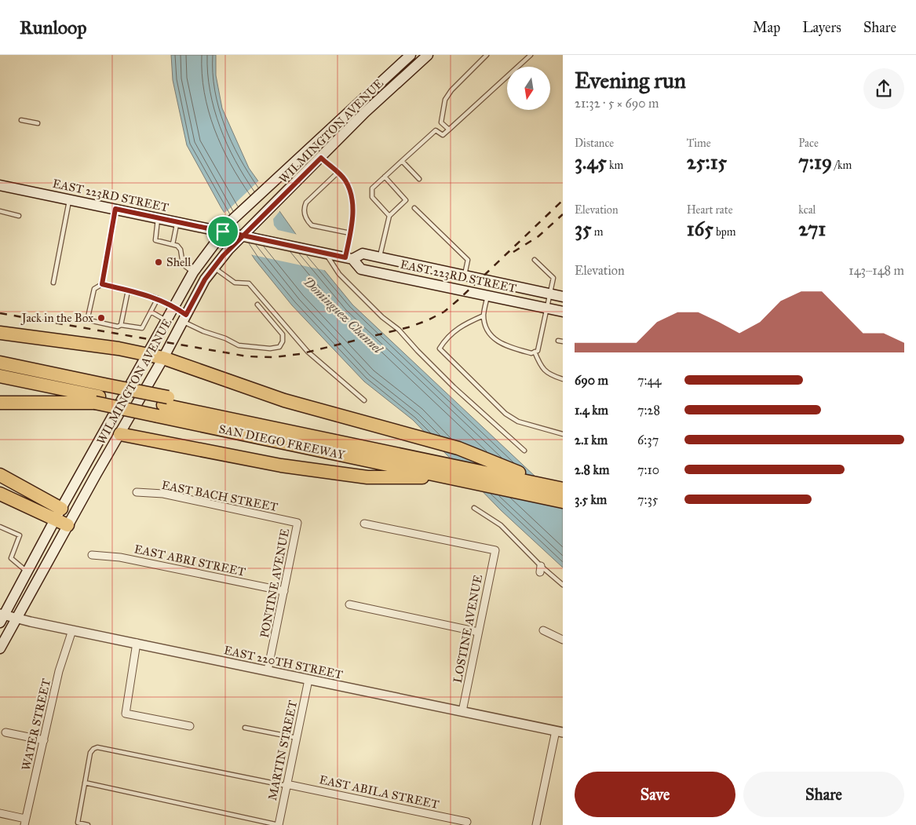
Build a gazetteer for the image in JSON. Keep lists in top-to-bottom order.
{
  "streets": {
    "highway": ["SAN DIEGO FREEWAY"],
    "main road": ["WILMINGTON AVENUE", "EAST 223RD STREET"],
    "street": [
      "EAST BACH STREET",
      "EAST ABRI STREET",
      "PONTINE AVENUE",
      "LOSTINE AVENUE",
      "EAST 220TH STREET",
      "WATER STREET",
      "MARTIN STREET",
      "EAST ABILA STREET"
    ]
  },
  "crossings": [
    ["WILMINGTON AVENUE", "EAST 223RD STREET"],
    ["WILMINGTON AVENUE", "EAST 220TH STREET"],
    ["EAST BACH STREET", "PONTINE AVENUE"],
    ["EAST ABRI STREET", "PONTINE AVENUE"],
    ["PONTINE AVENUE", "EAST 220TH STREET"],
    ["LOSTINE AVENUE", "EAST 220TH STREET"],
    ["EAST 220TH STREET", "WATER STREET"],
    ["EAST 220TH STREET", "MARTIN STREET"],
    ["MARTIN STREET", "EAST ABILA STREET"]
  ],
  "water": ["Dominguez Channel"],
  "places": ["Shell", "Jack in the Box"],
  "north": "bottom",
  "page": {
    "header": "Runloop",
    "nav": ["Map", "Layers", "Share"],
    "heading": ["Evening run", "21:32 · 5 × 690 m"],
    "stats": [
      ["Distance", "3.45 km"],
      ["Time", "25:15"],
      ["Pace", "7:19 /km"],
      ["Elevation", "35 m"],
      ["Heart rate", "165 bpm"],
      ["kcal", "271"]
    ],
    "chart": ["Elevation", "143–148 m"],
    "list": [
      {
        "name": "690 m",
        "note": "7:44"
      },
      {
        "name": "1.4 km",
        "note": "7:28"
      },
      {
        "name": "2.1 km",
        "note": "6:37"
      },
      {
        "name": "2.8 km",
        "note": "7:10"
      },
      {
        "name": "3.5 km",
        "note": "7:35"
      }
    ],
    "buttons": ["Save", "Share"]
  }
}
